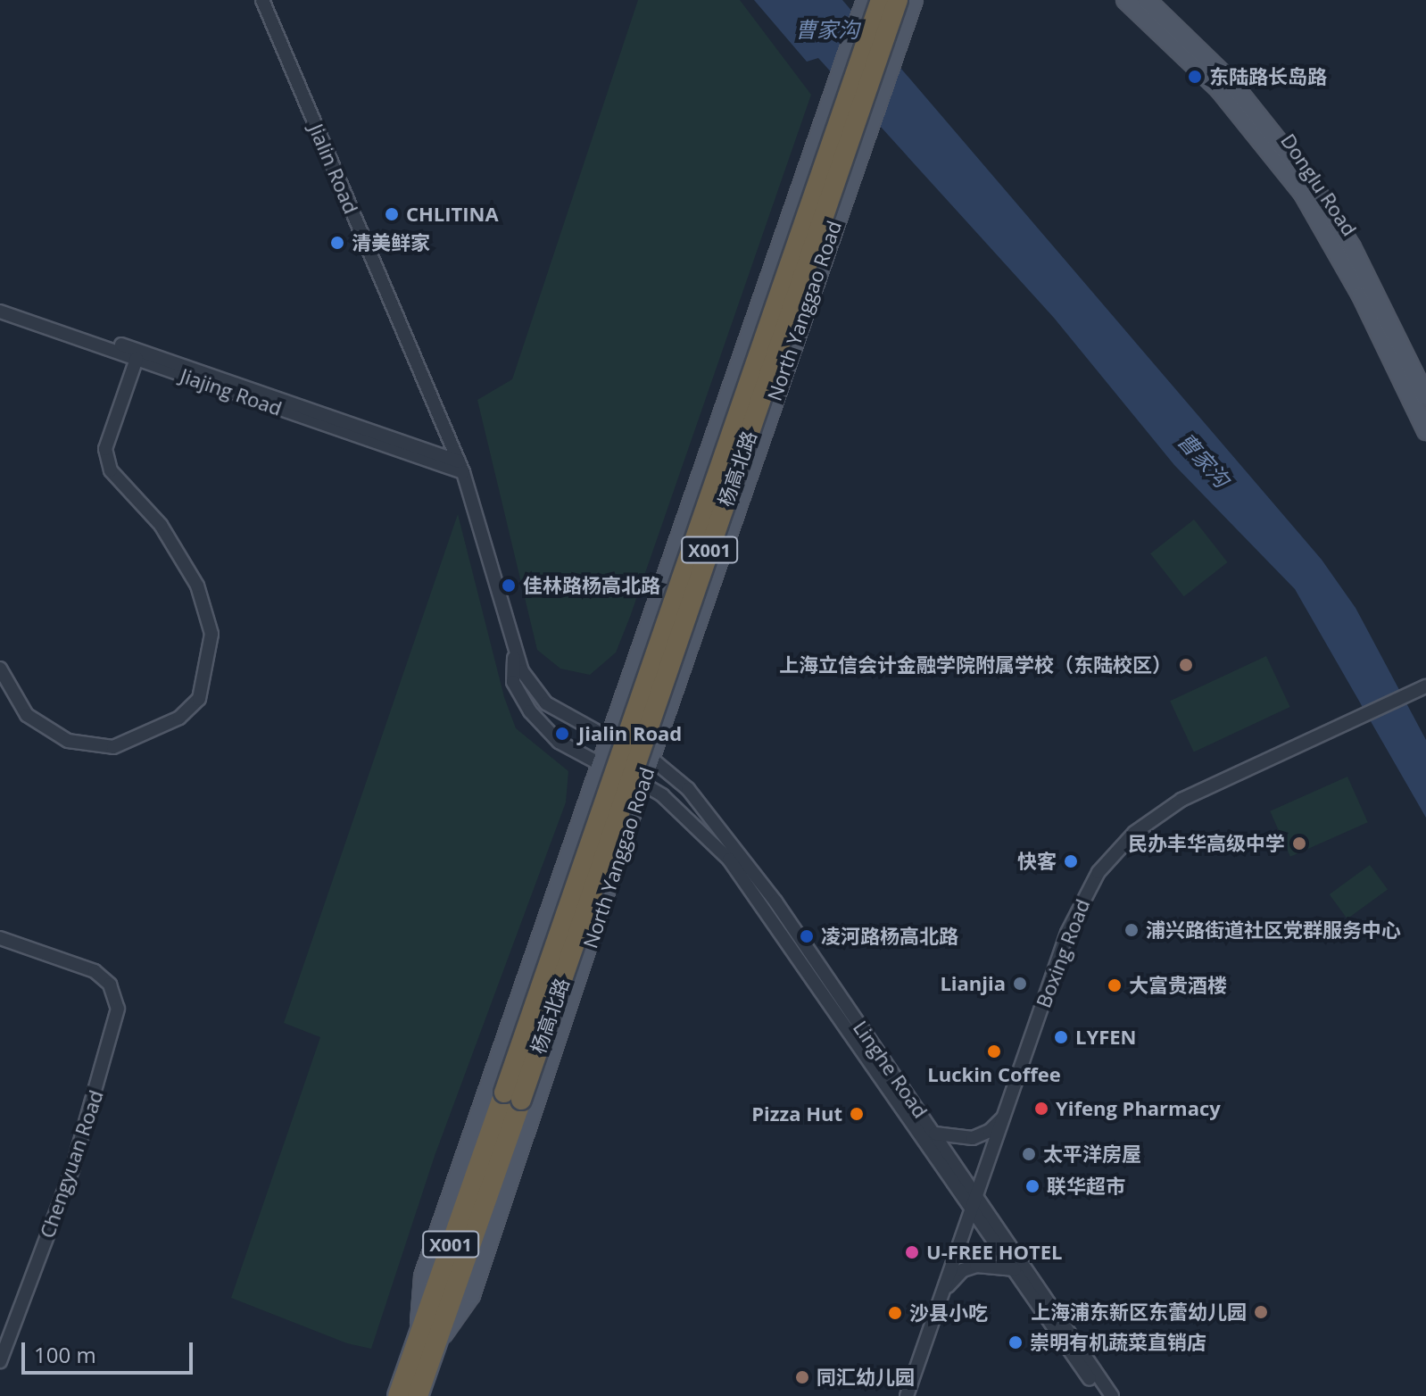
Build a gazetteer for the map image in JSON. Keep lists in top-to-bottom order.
{
  "streets": {
    "highway": ["North Yanggao Road", "杨高北路", "X001"],
    "main road": ["Donglu Road"],
    "street": [
      "Jialin Road",
      "Jiajing Road",
      "Boxing Road",
      "Linghe Road",
      "Chengyuan Road"
    ]
  },
  "crossings": [
    ["Jialin Road", "North Yanggao Road"],
    ["Jialin Road", "Jiajing Road"],
    ["Jialin Road", "Linghe Road"],
    ["North Yanggao Road", "杨高北路"],
    ["North Yanggao Road", "Linghe Road"],
    ["Boxing Road", "Linghe Road"]
  ],
  "water": ["曹家沟"],
  "places": [
    "东陆路长岛路",
    "CHLITINA",
    "清美鲜家",
    "佳林路杨高北路",
    "上海立信会计金融学院附属学校（东陆校区）",
    "Jialin Road",
    "民办丰华高级中学",
    "快客",
    "浦兴路街道社区党群服务中心",
    "凌河路杨高北路",
    "Lianjia",
    "大富贵酒楼",
    "LYFEN",
    "Luckin Coffee",
    "Yifeng Pharmacy",
    "Pizza Hut",
    "太平洋房屋",
    "联华超市",
    "U-FREE HOTEL",
    "上海浦东新区东蕾幼儿园",
    "沙县小吃",
    "崇明有机蔬菜直销店",
    "同汇幼儿园"
  ],
  "scale_bar": "100 m"
}
